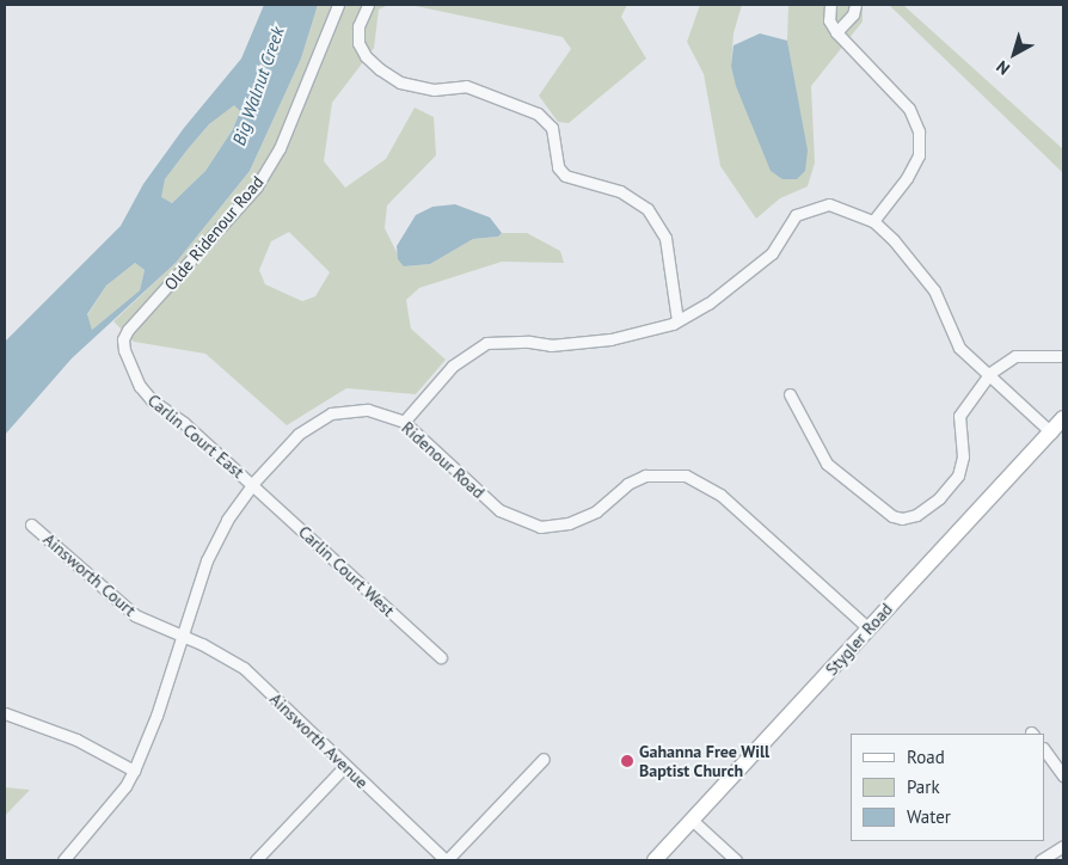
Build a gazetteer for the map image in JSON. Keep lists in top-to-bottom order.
{
  "streets": {
    "main road": ["Stygler Road"],
    "street": [
      "Olde Ridenour Road",
      "Carlin Court East",
      "Ridenour Road",
      "Carlin Court West",
      "Ainsworth Court",
      "Ainsworth Avenue"
    ]
  },
  "crossings": [
    ["Olde Ridenour Road", "Carlin Court East"],
    ["Carlin Court East", "Ridenour Road"],
    ["Carlin Court East", "Carlin Court West"],
    ["Ridenour Road", "Carlin Court West"],
    ["Ridenour Road", "Ainsworth Court"],
    ["Ridenour Road", "Stygler Road"],
    ["Ridenour Road", "Ainsworth Avenue"],
    ["Ainsworth Court", "Ainsworth Avenue"]
  ],
  "water": ["Big Walnut Creek"],
  "places": ["Gahanna Free Will Baptist Church"],
  "legend": ["Road", "Park", "Water"],
  "north": "bottom left"
}
